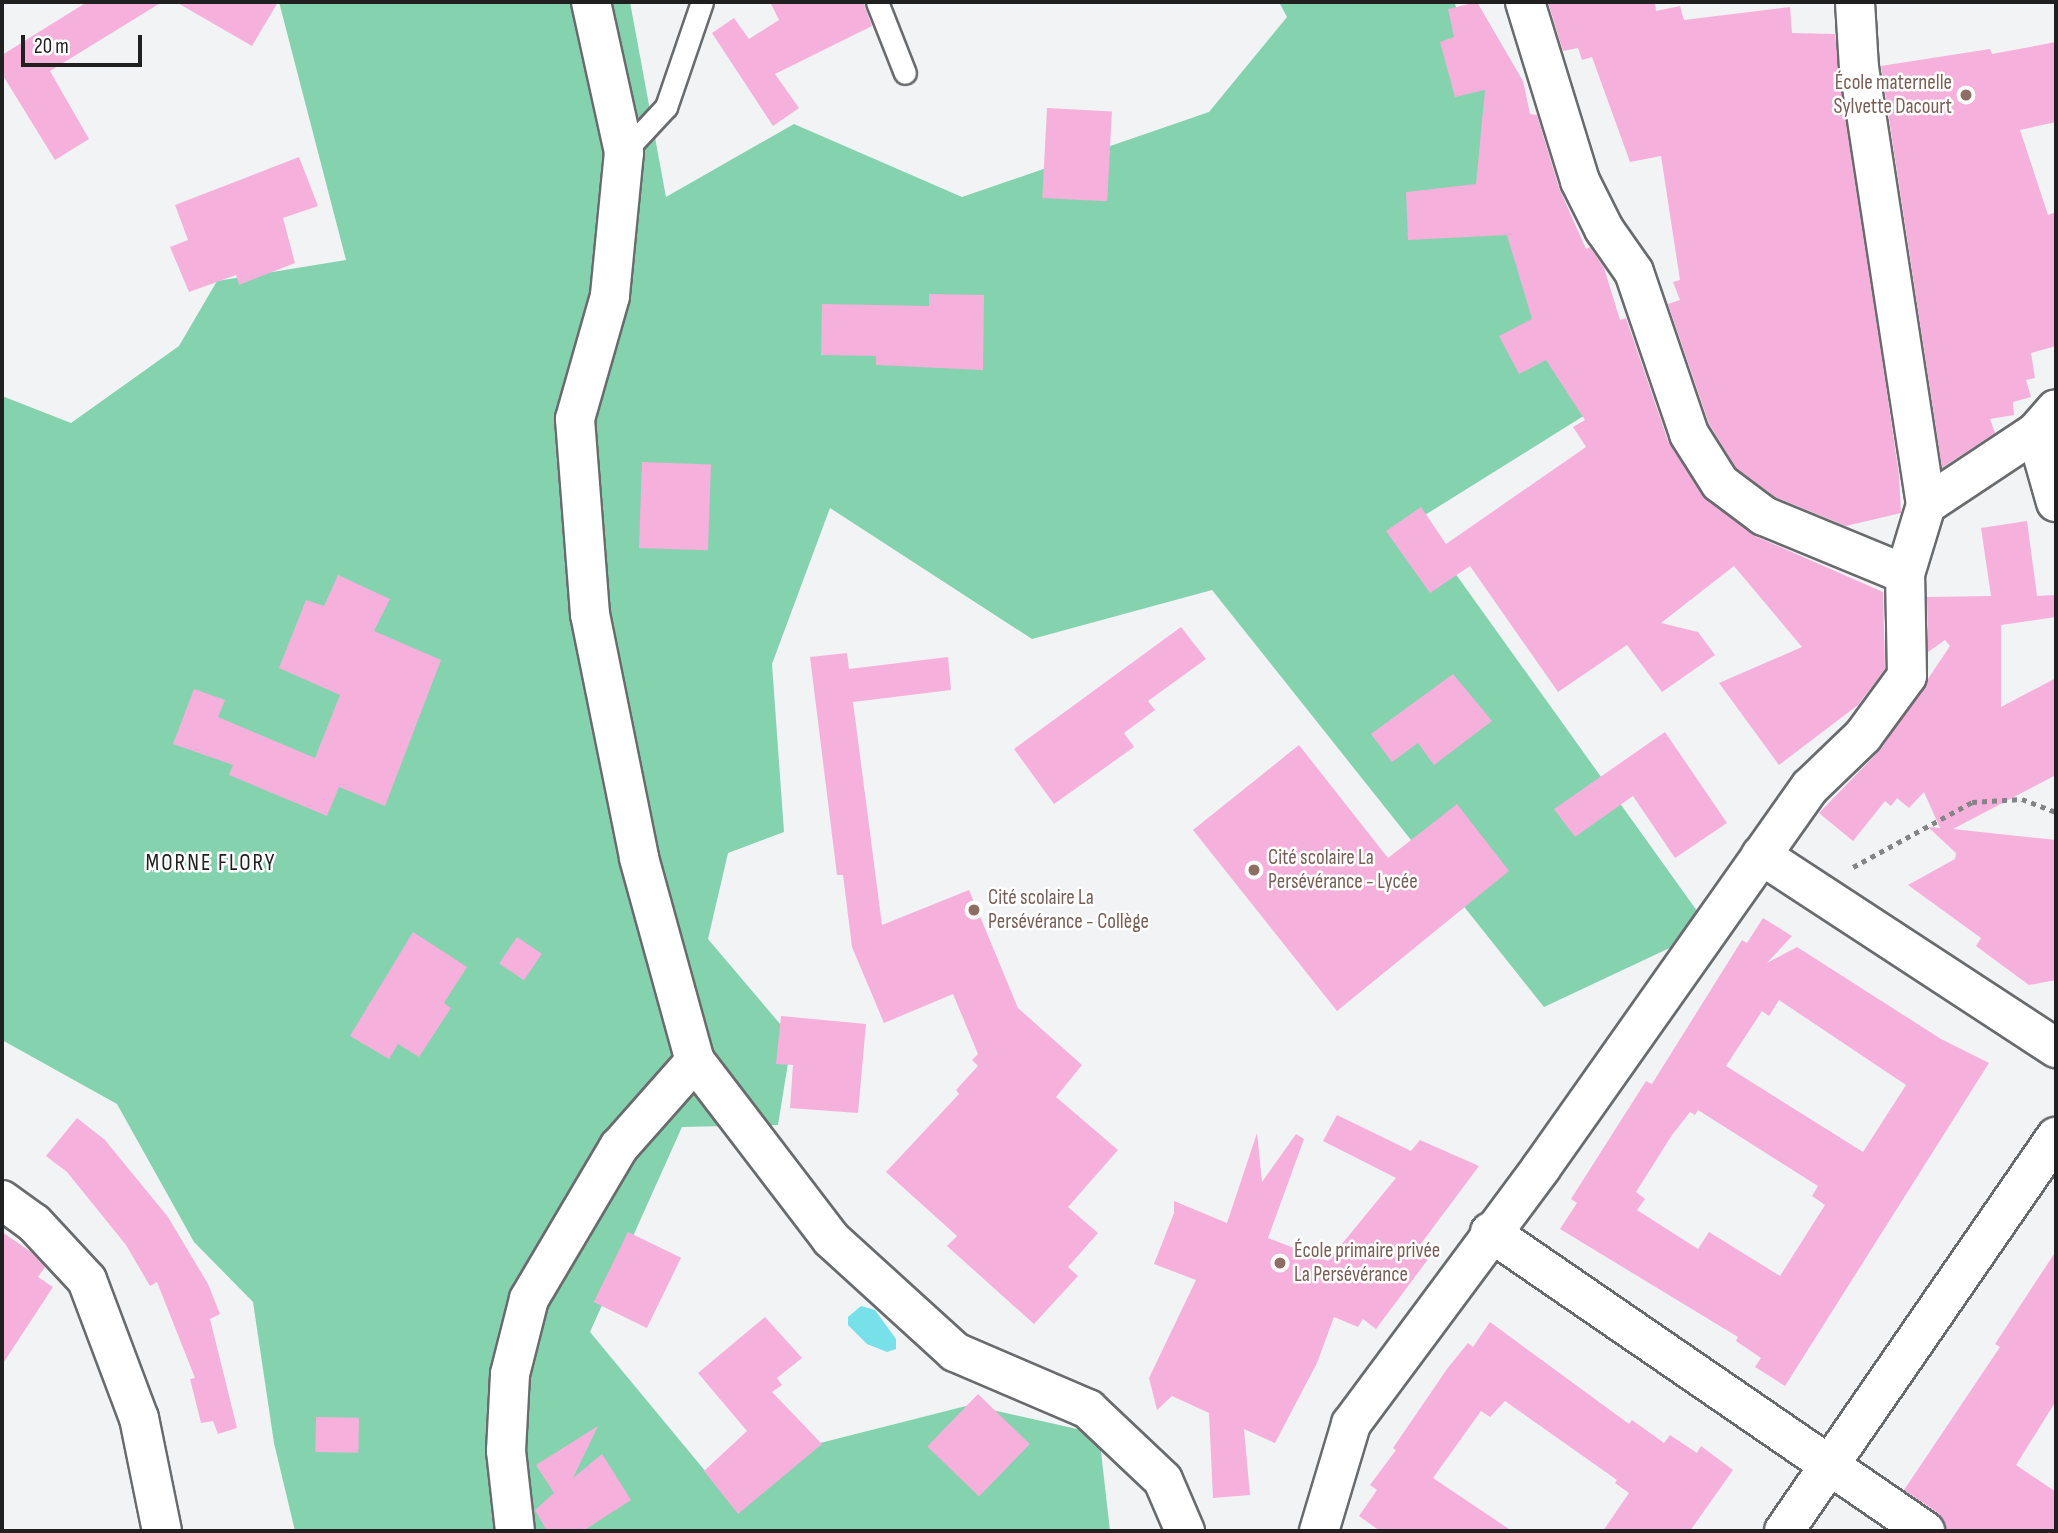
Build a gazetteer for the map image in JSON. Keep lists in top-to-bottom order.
{
  "districts": ["MORNE FLORY"],
  "places": [
    "École maternelle Sylvette Dacourt",
    "Cité scolaire La Persévérance - Lycée",
    "Cité scolaire La Persévérance - Collège",
    "École primaire privée La Persévérance"
  ],
  "scale_bar": "20 m"
}
